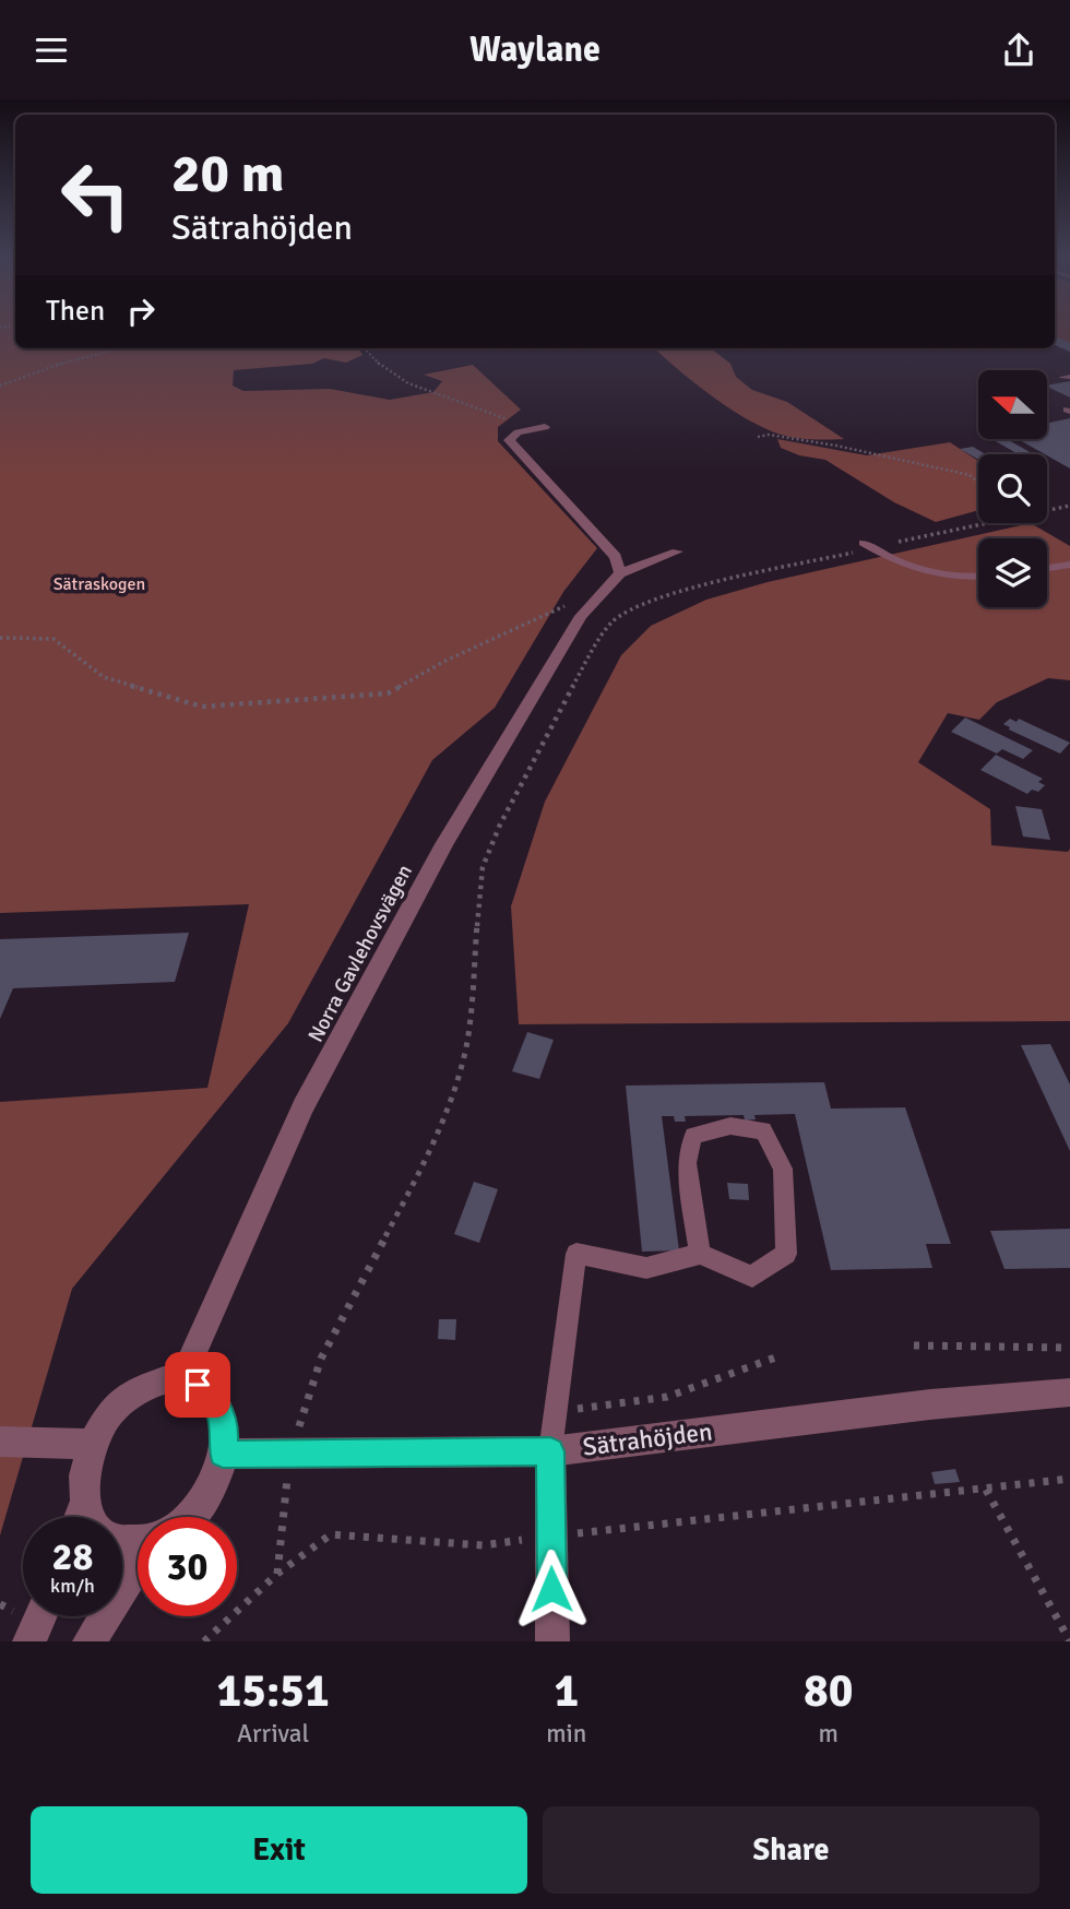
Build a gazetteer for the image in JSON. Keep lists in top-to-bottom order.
{
  "streets": {
    "street": ["Norra Gavlehovsvägen", "Sätrahöjden"]
  },
  "parks": ["Sätraskogen"],
  "north": "left",
  "page": {
    "header": "Waylane",
    "turn": ["20 m", "Sätrahöjden"],
    "then": "Then",
    "speed": "28 km/h",
    "limit": "30",
    "eta": [
      "15:51",
      "Arrival",
      "1",
      "min",
      "80",
      "m"
    ],
    "buttons": ["Exit", "Share"]
  }
}
